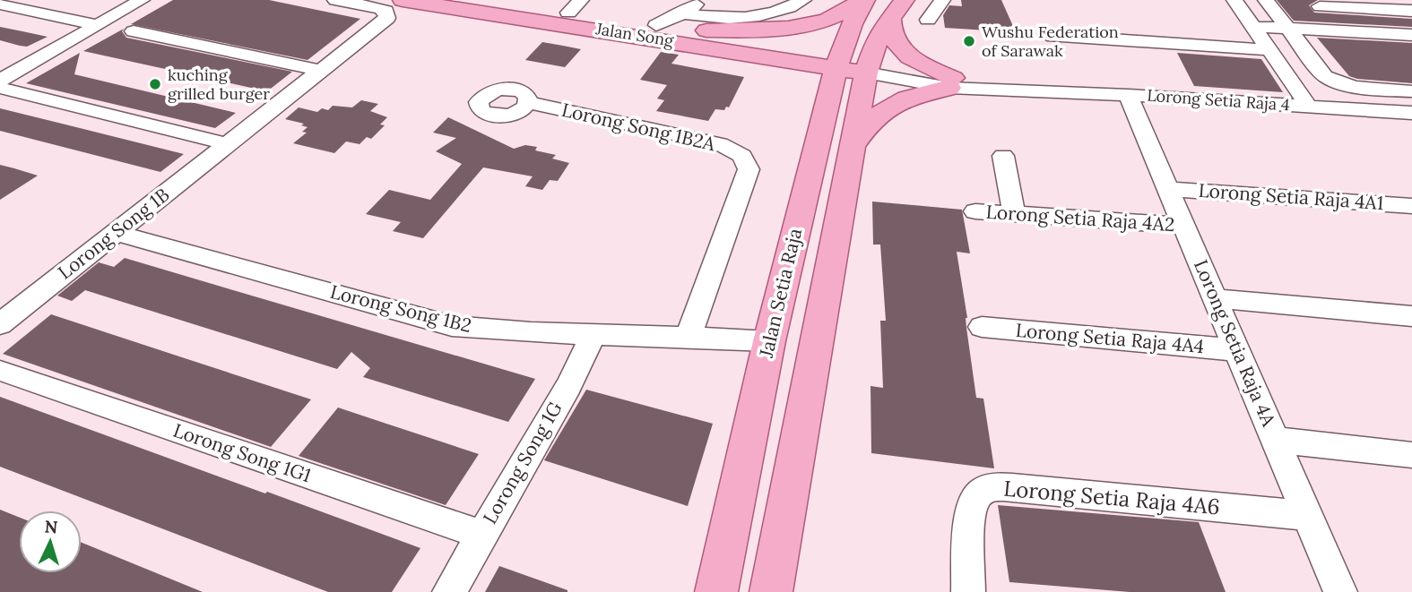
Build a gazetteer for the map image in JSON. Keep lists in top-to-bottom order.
{
  "streets": {
    "main road": ["Jalan Song", "Jalan Setia Raja"],
    "street": [
      "Lorong Setia Raja 4",
      "Lorong Song 1B2A",
      "Lorong Setia Raja 4A1",
      "Lorong Setia Raja 4A2",
      "Lorong Song 1B",
      "Lorong Song 1B2",
      "Lorong Setia Raja 4A4",
      "Lorong Setia Raja 4A",
      "Lorong Song 1G1",
      "Lorong Song 1G",
      "Lorong Setia Raja 4A6"
    ]
  },
  "crossings": [
    ["Jalan Song", "Lorong Setia Raja 4"],
    ["Jalan Song", "Jalan Setia Raja"],
    ["Lorong Setia Raja 4", "Jalan Setia Raja"],
    ["Lorong Setia Raja 4", "Lorong Setia Raja 4A"],
    ["Lorong Song 1B2A", "Lorong Song 1B2"],
    ["Lorong Setia Raja 4A1", "Lorong Setia Raja 4A"],
    ["Lorong Setia Raja 4A2", "Lorong Setia Raja 4A"],
    ["Lorong Song 1B", "Lorong Song 1B2"],
    ["Jalan Setia Raja", "Lorong Song 1B2"],
    ["Lorong Song 1B2", "Lorong Song 1G"],
    ["Lorong Setia Raja 4A4", "Lorong Setia Raja 4A"],
    ["Lorong Setia Raja 4A", "Lorong Setia Raja 4A6"],
    ["Lorong Song 1G1", "Lorong Song 1G"]
  ],
  "places": ["Wushu Federation of Sarawak", "kuching grilled burger"],
  "north": "top"
}
